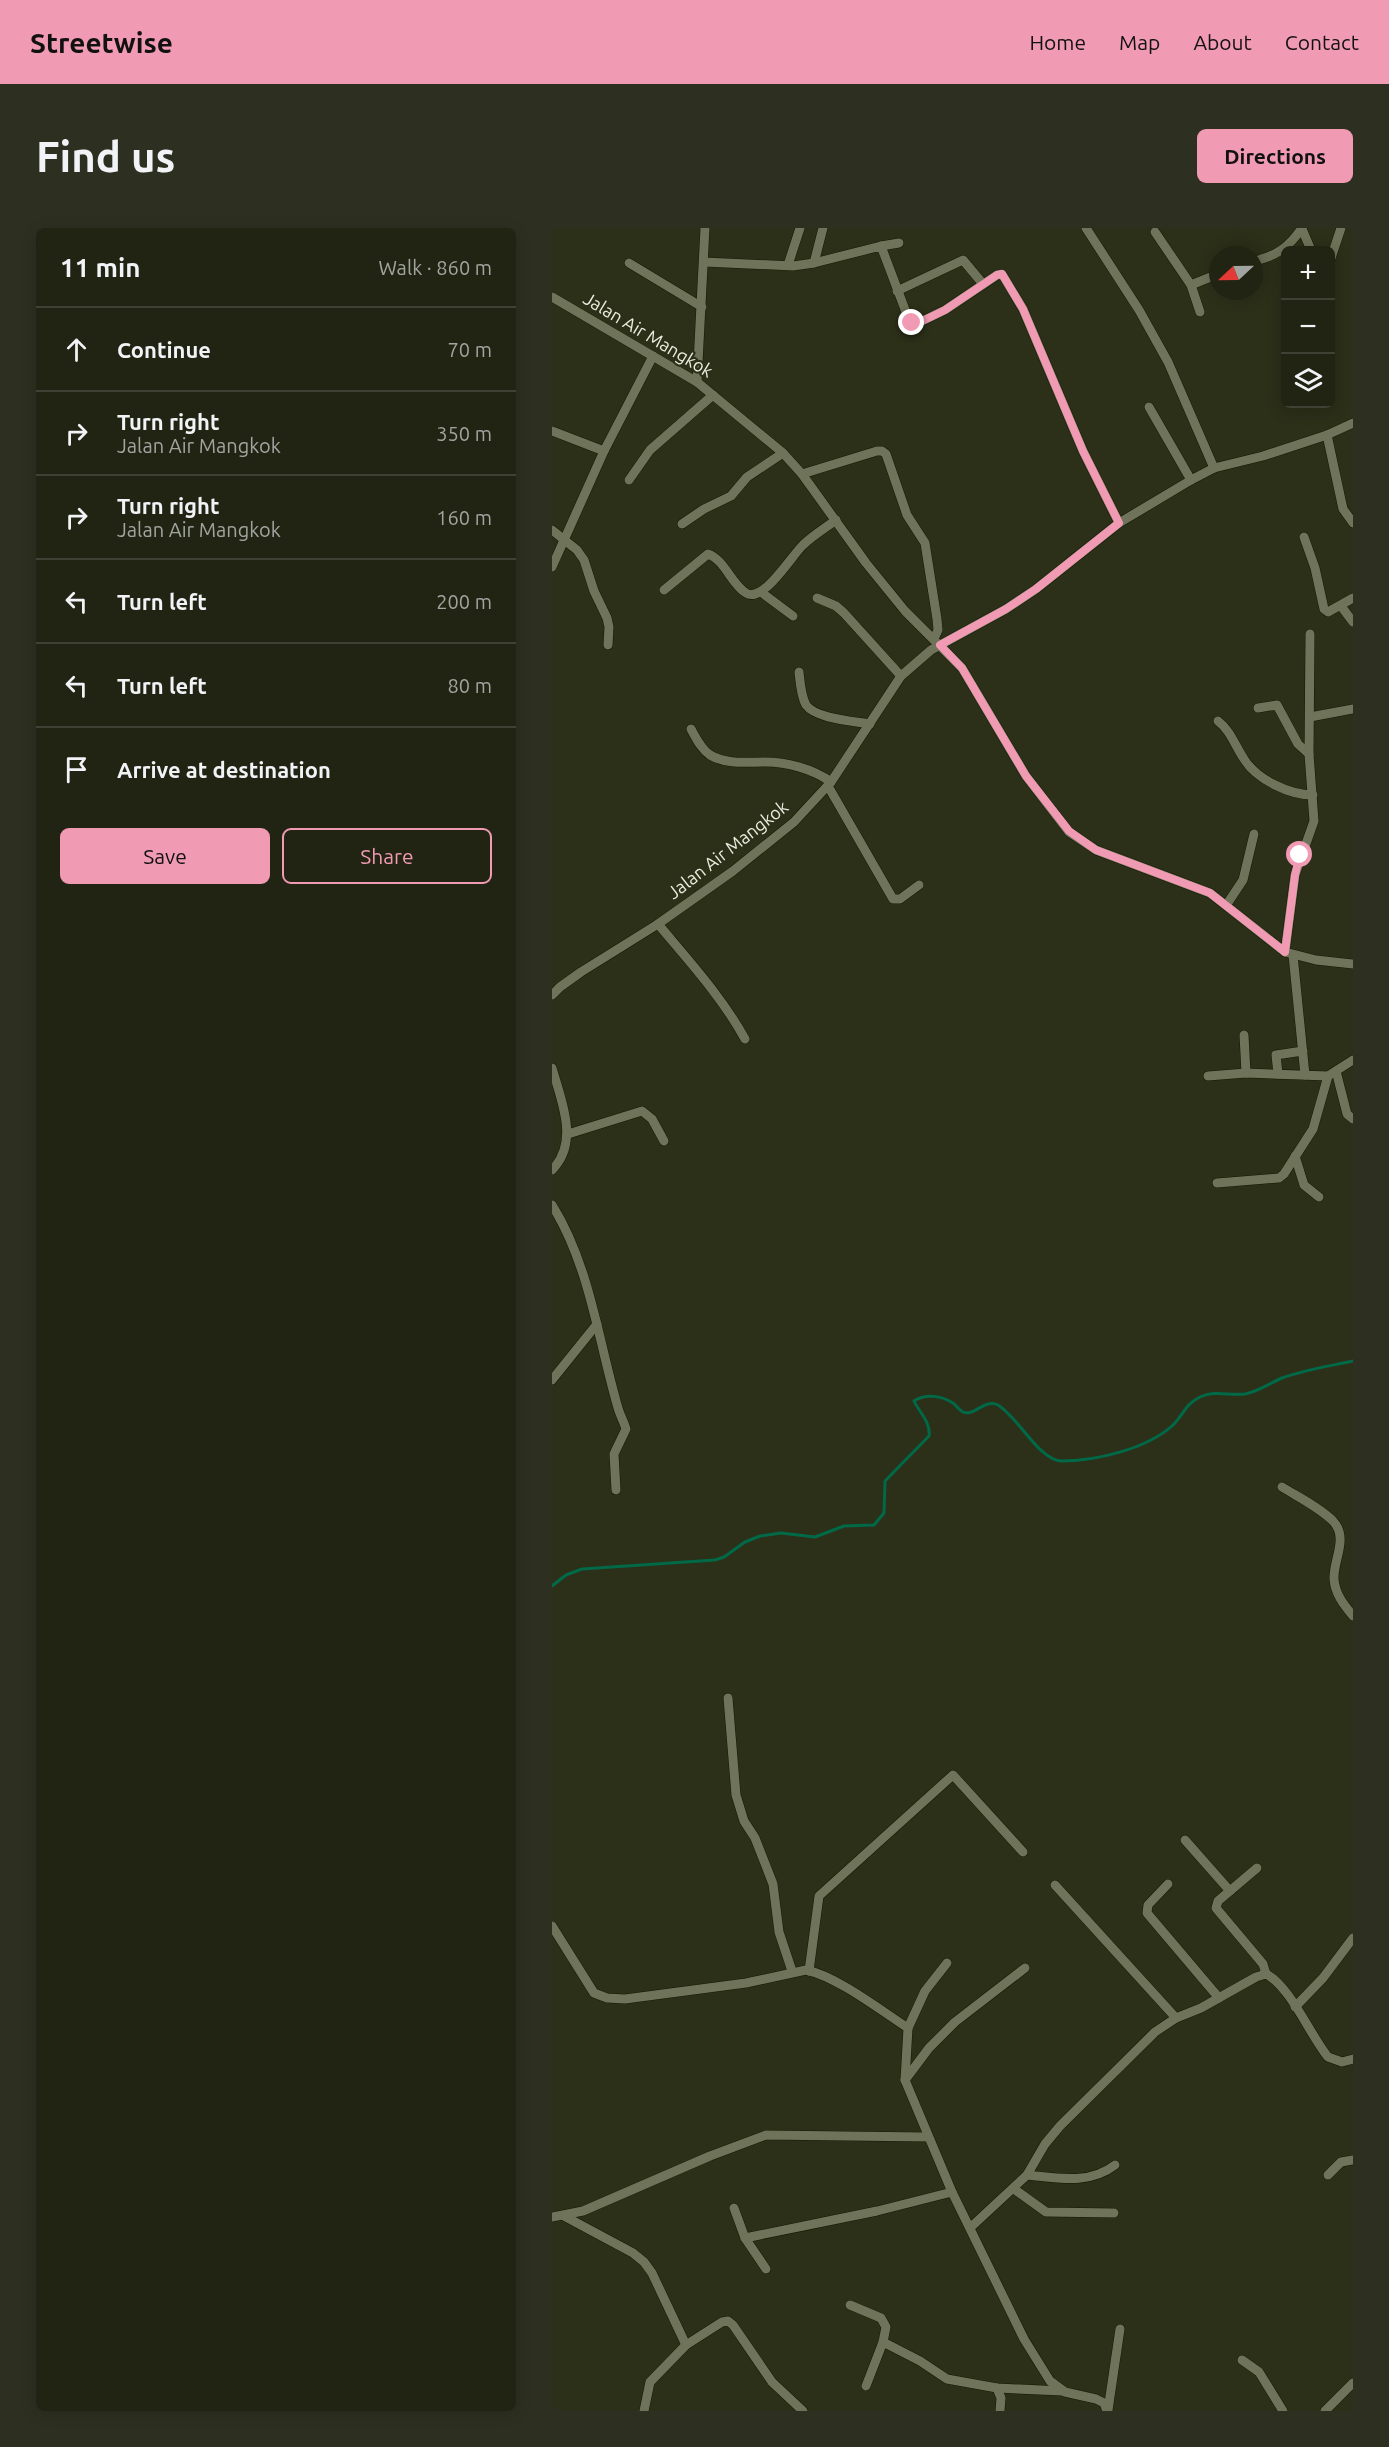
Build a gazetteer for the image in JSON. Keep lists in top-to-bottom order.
{
  "streets": {
    "street": ["Jalan Air Mangkok"]
  },
  "north": "left",
  "page": {
    "header": "Streetwise",
    "nav": [
      "Home",
      "Map",
      "About",
      "Contact"
    ],
    "buttons": [
      "Directions",
      ["Save", "Share"]
    ],
    "title": "Find us",
    "heading": ["11 min", "Walk · 860 m"],
    "map_buttons": ["+", "−"],
    "list": [
      ["Continue", "70 m"],
      ["Turn right", "Jalan Air Mangkok", "350 m"],
      ["Turn right", "Jalan Air Mangkok", "160 m"],
      ["Turn left", "200 m"],
      ["Turn left", "80 m"],
      "Arrive at destination"
    ]
  }
}
